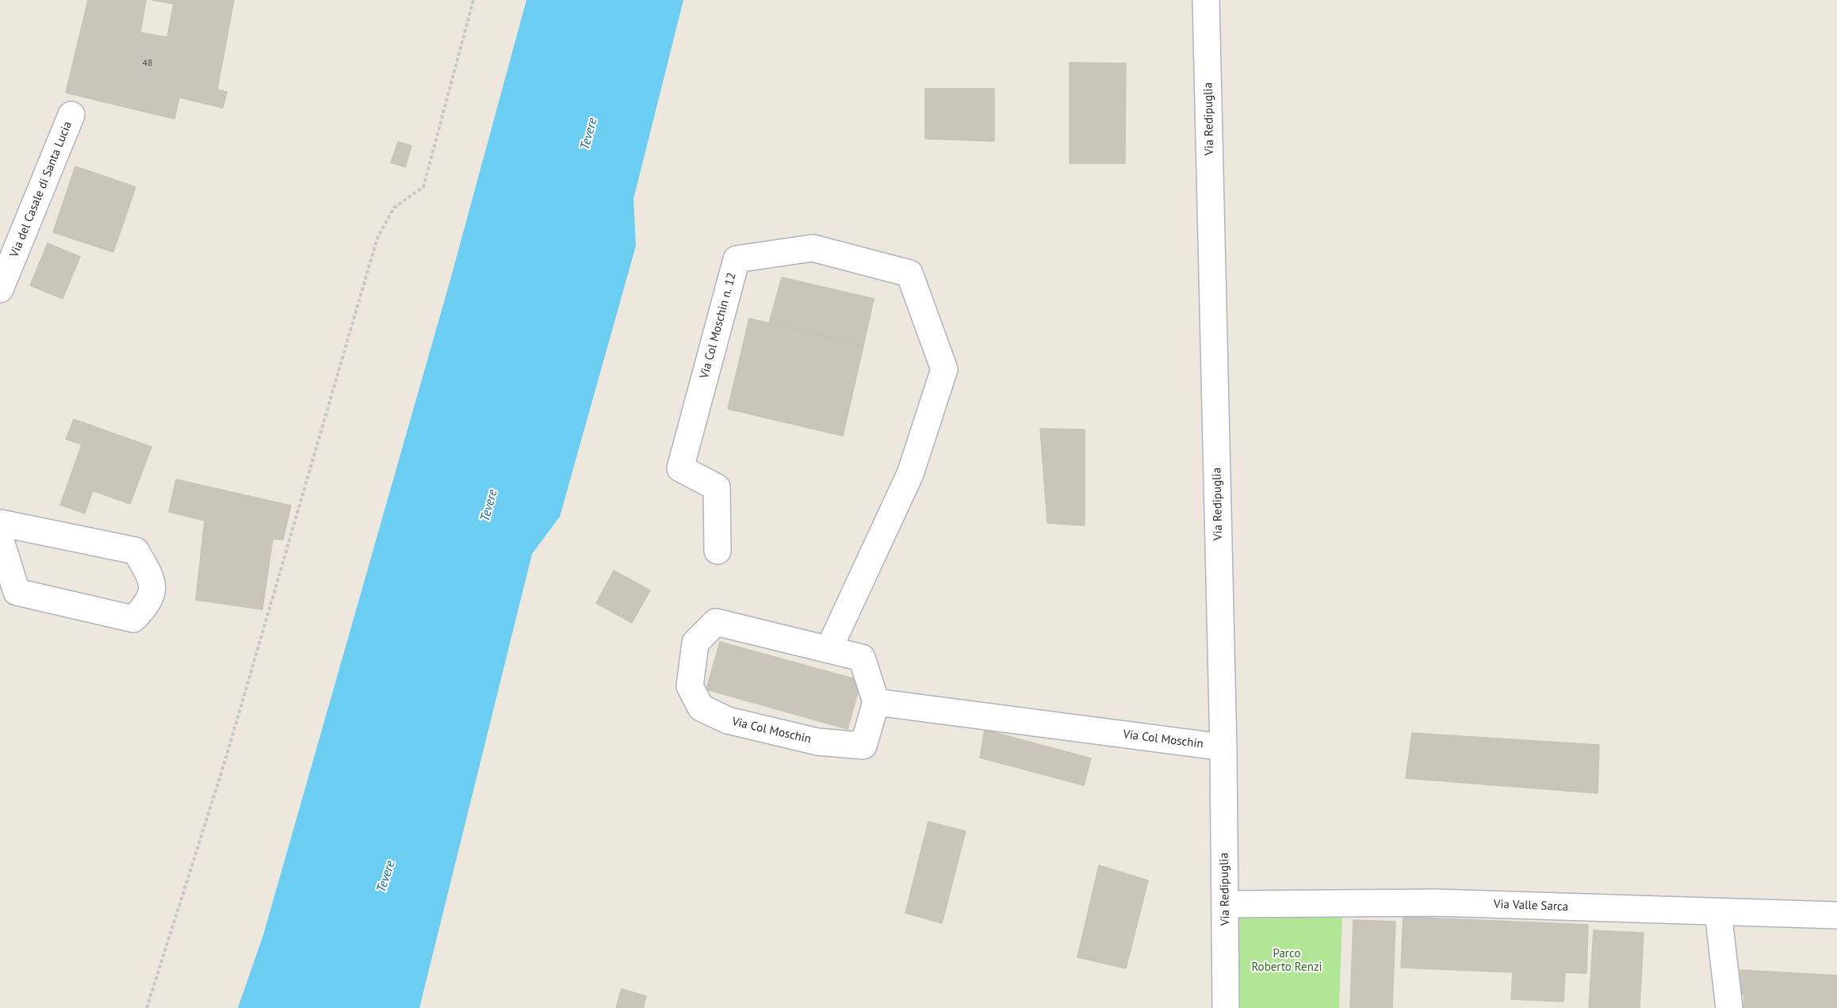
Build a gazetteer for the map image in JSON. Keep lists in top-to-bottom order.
{
  "streets": {
    "street": [
      "Via Redipuglia",
      "Via del Casale di Santa Lucia",
      "Via Col Moschin n. 12",
      "Via Col Moschin",
      "Via Valle Sarca"
    ]
  },
  "crossings": [
    ["Via Redipuglia", "Via Col Moschin"],
    ["Via Redipuglia", "Via Valle Sarca"],
    ["Via Col Moschin n. 12", "Via Col Moschin"]
  ],
  "water": ["Tevere"],
  "parks": ["Parco Roberto Renzi"],
  "house_numbers": ["48"]
}
